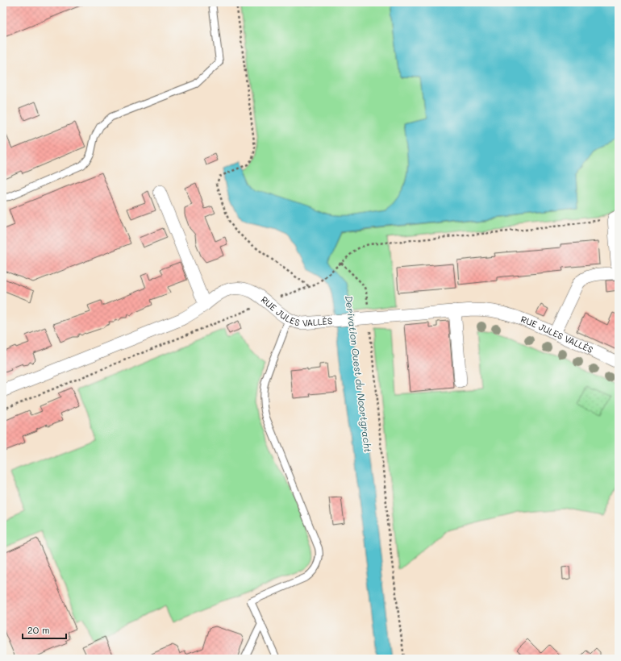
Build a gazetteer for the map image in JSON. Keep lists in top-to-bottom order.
{
  "streets": {
    "street": ["RUE JULES VALLÈS"]
  },
  "water": ["Derivation Ouest du Noortgracht"],
  "scale_bar": "20 m"
}
